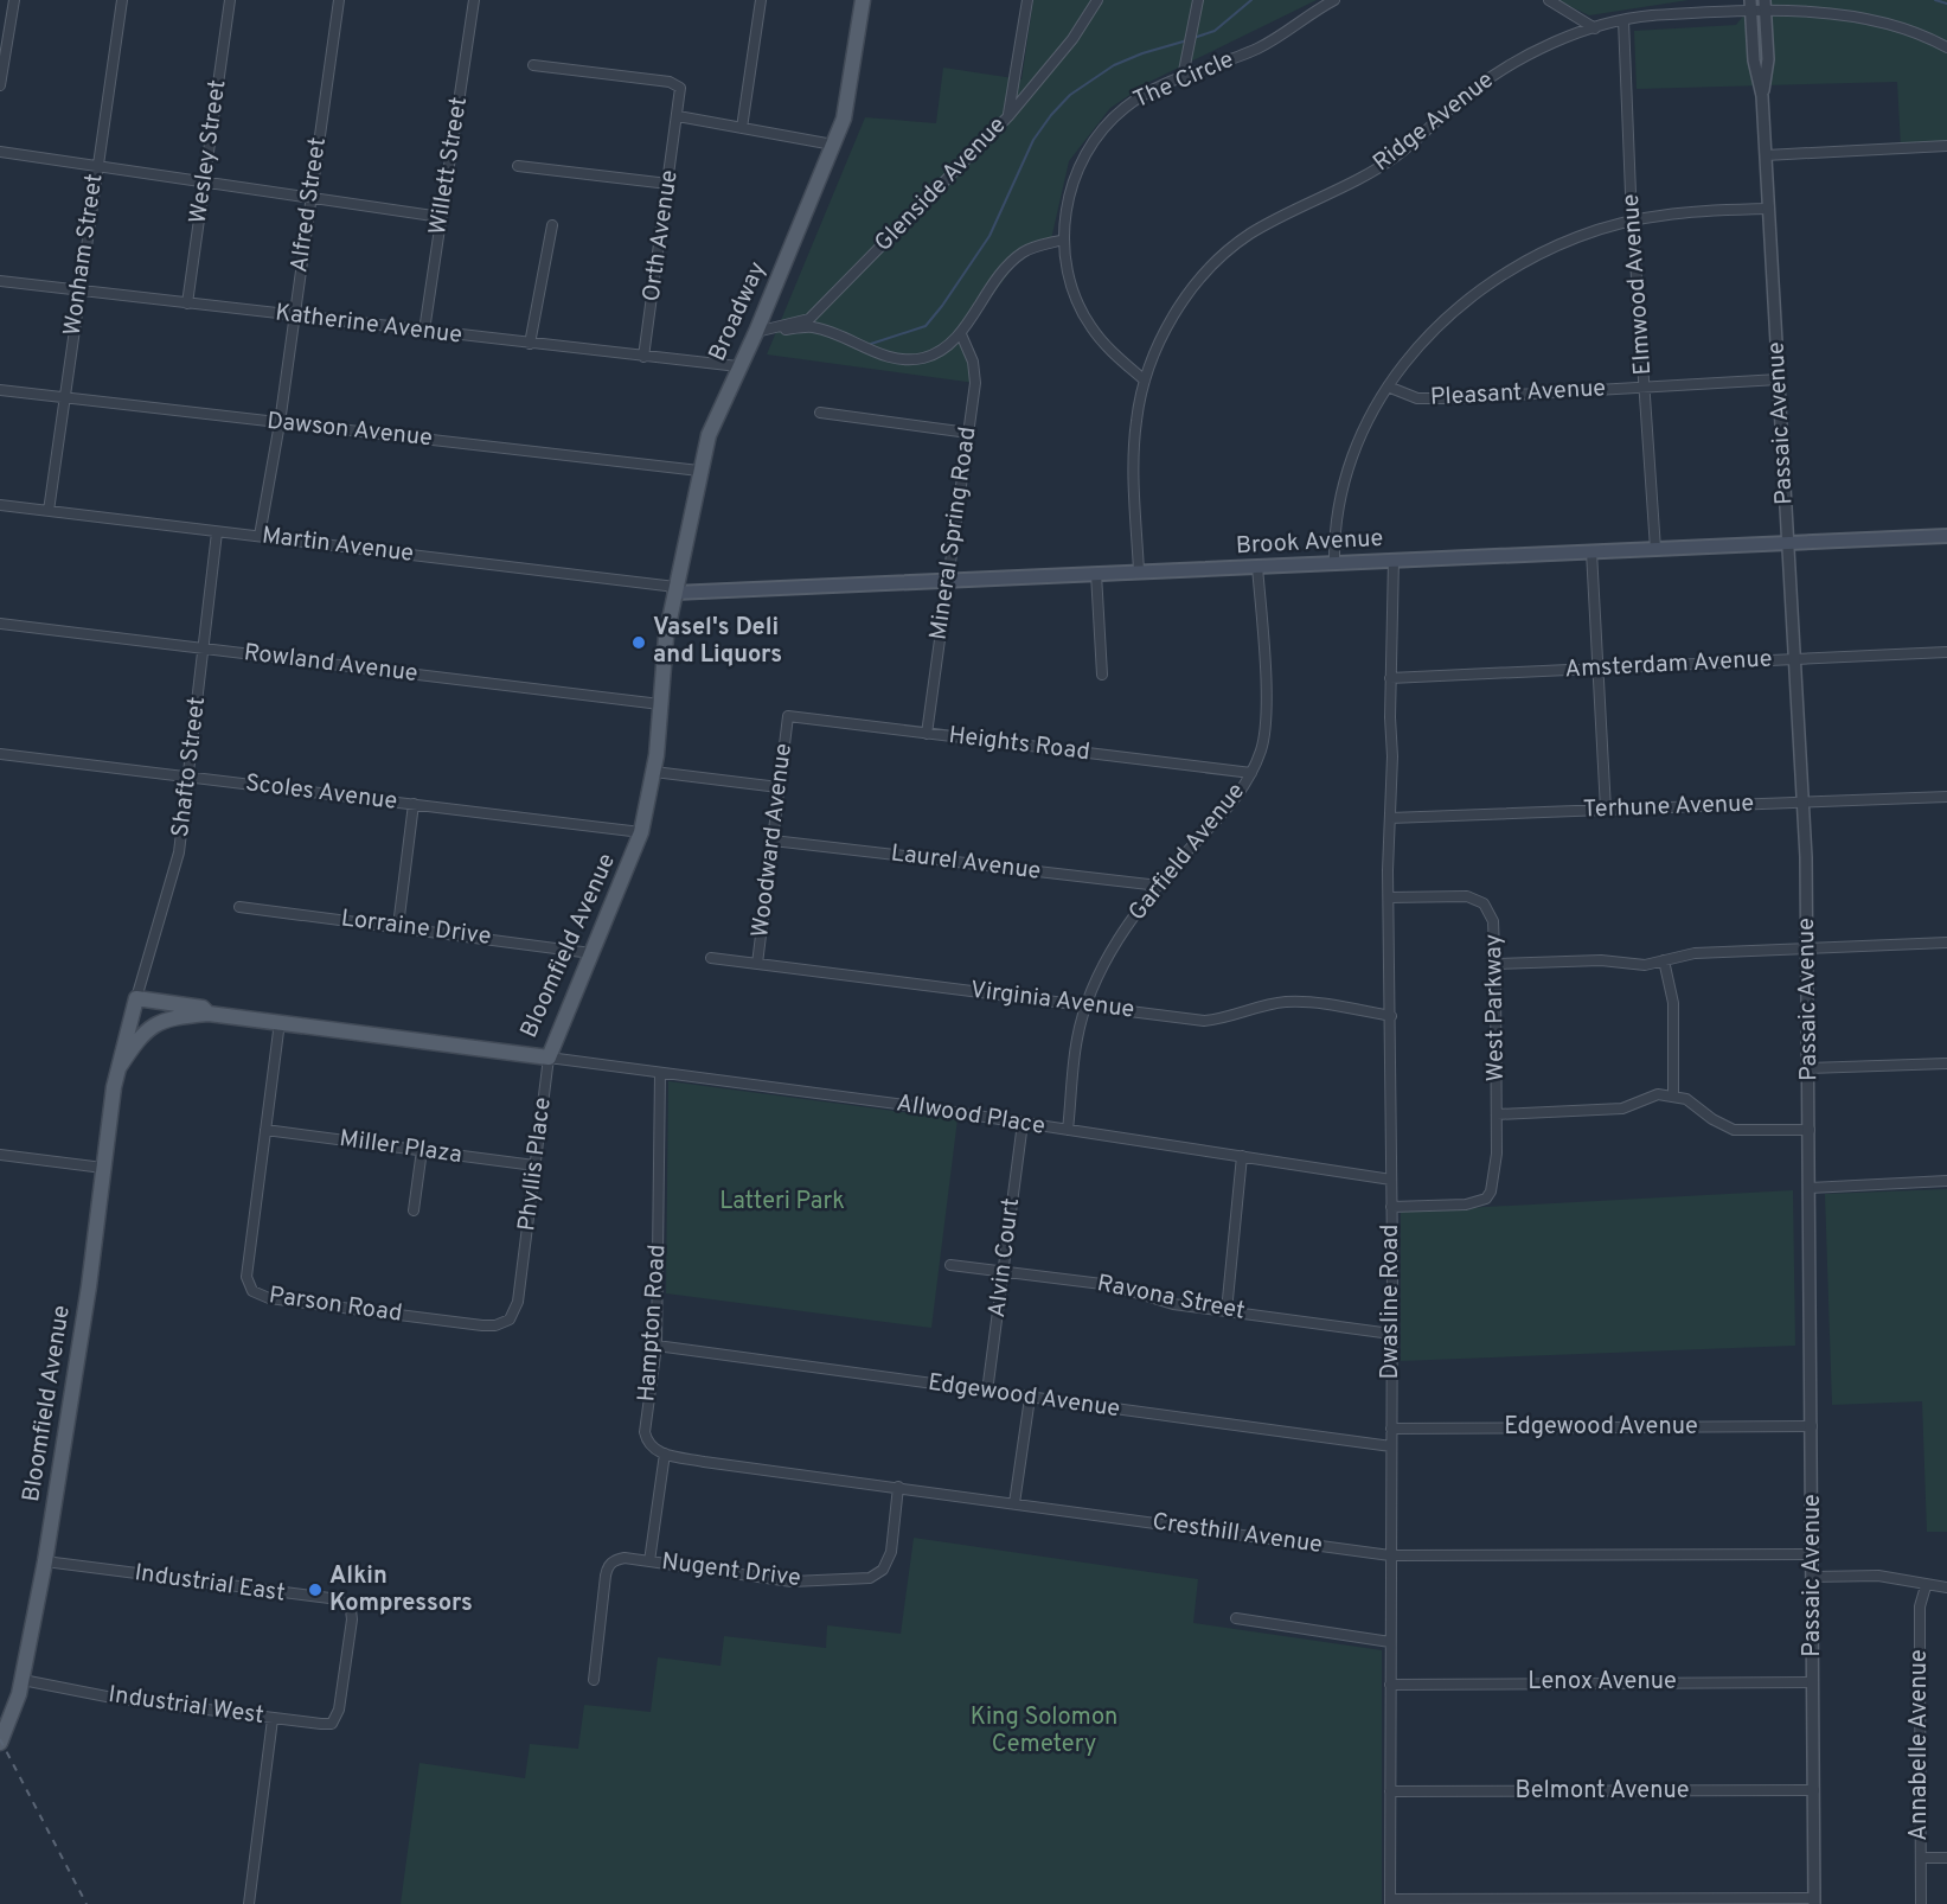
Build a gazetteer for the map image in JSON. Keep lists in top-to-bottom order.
{
  "streets": {
    "main road": ["Broadway", "Brook Avenue", "Bloomfield Avenue"],
    "street": [
      "The Circle",
      "Ridge Avenue",
      "Wesley Street",
      "Willett Street",
      "Glenside Avenue",
      "Alfred Street",
      "Orth Avenue",
      "Wonham Street",
      "Elmwood Avenue",
      "Katherine Avenue",
      "Pleasant Avenue",
      "Passaic Avenue",
      "Dawson Avenue",
      "Mineral Spring Road",
      "Martin Avenue",
      "Rowland Avenue",
      "Amsterdam Avenue",
      "Heights Road",
      "Shafto Street",
      "Scoles Avenue",
      "Terhune Avenue",
      "Woodward Avenue",
      "Garfield Avenue",
      "Laurel Avenue",
      "Lorraine Drive",
      "Virginia Avenue",
      "West Parkway",
      "Allwood Place",
      "Miller Plaza",
      "Phyllis Place",
      "Alvin Court",
      "Ravona Street",
      "Dwasline Road",
      "Parson Road",
      "Hampton Road",
      "Edgewood Avenue",
      "Cresthill Avenue",
      "Nugent Drive",
      "Industrial East",
      "Lenox Avenue",
      "Industrial West",
      "Annabelle Avenue",
      "Belmont Avenue"
    ]
  },
  "crossings": [
    ["The Circle", "Ridge Avenue"],
    ["Ridge Avenue", "Elmwood Avenue"],
    ["Ridge Avenue", "Passaic Avenue"],
    ["Ridge Avenue", "Brook Avenue"],
    ["Wesley Street", "Katherine Avenue"],
    ["Willett Street", "Katherine Avenue"],
    ["Glenside Avenue", "Broadway"],
    ["Alfred Street", "Katherine Avenue"],
    ["Alfred Street", "Dawson Avenue"],
    ["Alfred Street", "Martin Avenue"],
    ["Orth Avenue", "Katherine Avenue"],
    ["Wonham Street", "Katherine Avenue"],
    ["Wonham Street", "Dawson Avenue"],
    ["Wonham Street", "Martin Avenue"],
    ["Elmwood Avenue", "Pleasant Avenue"],
    ["Elmwood Avenue", "Brook Avenue"],
    ["Broadway", "Katherine Avenue"],
    ["Broadway", "Dawson Avenue"],
    ["Broadway", "Brook Avenue"],
    ["Broadway", "Martin Avenue"],
    ["Broadway", "Bloomfield Avenue"],
    ["Pleasant Avenue", "Passaic Avenue"],
    ["Passaic Avenue", "Brook Avenue"],
    ["Passaic Avenue", "Amsterdam Avenue"],
    ["Passaic Avenue", "Terhune Avenue"],
    ["Passaic Avenue", "Edgewood Avenue"],
    ["Passaic Avenue", "Cresthill Avenue"],
    ["Passaic Avenue", "Lenox Avenue"],
    ["Passaic Avenue", "Belmont Avenue"],
    ["Mineral Spring Road", "Brook Avenue"],
    ["Mineral Spring Road", "Heights Road"],
    ["Brook Avenue", "Martin Avenue"],
    ["Brook Avenue", "Garfield Avenue"],
    ["Brook Avenue", "Dwasline Road"],
    ["Martin Avenue", "Shafto Street"],
    ["Rowland Avenue", "Shafto Street"],
    ["Rowland Avenue", "Bloomfield Avenue"],
    ["Amsterdam Avenue", "Dwasline Road"],
    ["Heights Road", "Woodward Avenue"],
    ["Heights Road", "Garfield Avenue"],
    ["Shafto Street", "Scoles Avenue"],
    ["Shafto Street", "Bloomfield Avenue"],
    ["Scoles Avenue", "Bloomfield Avenue"],
    ["Terhune Avenue", "Dwasline Road"],
    ["Woodward Avenue", "Laurel Avenue"],
    ["Woodward Avenue", "Virginia Avenue"],
    ["Garfield Avenue", "Laurel Avenue"],
    ["Garfield Avenue", "Virginia Avenue"],
    ["Garfield Avenue", "Allwood Place"],
    ["Lorraine Drive", "Bloomfield Avenue"],
    ["Bloomfield Avenue", "Allwood Place"],
    ["Bloomfield Avenue", "Phyllis Place"],
    ["Bloomfield Avenue", "Parson Road"],
    ["Bloomfield Avenue", "Industrial East"],
    ["Bloomfield Avenue", "Industrial West"],
    ["Virginia Avenue", "Dwasline Road"],
    ["West Parkway", "Dwasline Road"],
    ["Allwood Place", "Phyllis Place"],
    ["Allwood Place", "Alvin Court"],
    ["Allwood Place", "Dwasline Road"],
    ["Allwood Place", "Hampton Road"],
    ["Miller Plaza", "Phyllis Place"],
    ["Miller Plaza", "Parson Road"],
    ["Phyllis Place", "Parson Road"],
    ["Alvin Court", "Ravona Street"],
    ["Alvin Court", "Edgewood Avenue"],
    ["Ravona Street", "Dwasline Road"],
    ["Dwasline Road", "Edgewood Avenue"],
    ["Dwasline Road", "Cresthill Avenue"],
    ["Dwasline Road", "Lenox Avenue"],
    ["Dwasline Road", "Belmont Avenue"],
    ["Hampton Road", "Edgewood Avenue"],
    ["Hampton Road", "Cresthill Avenue"],
    ["Cresthill Avenue", "Nugent Drive"],
    ["Industrial East", "Industrial West"]
  ],
  "parks": ["Latteri Park", "King Solomon Cemetery"],
  "places": ["Vasel's Deli and Liquors", "Alkin Kompressors"]
}
